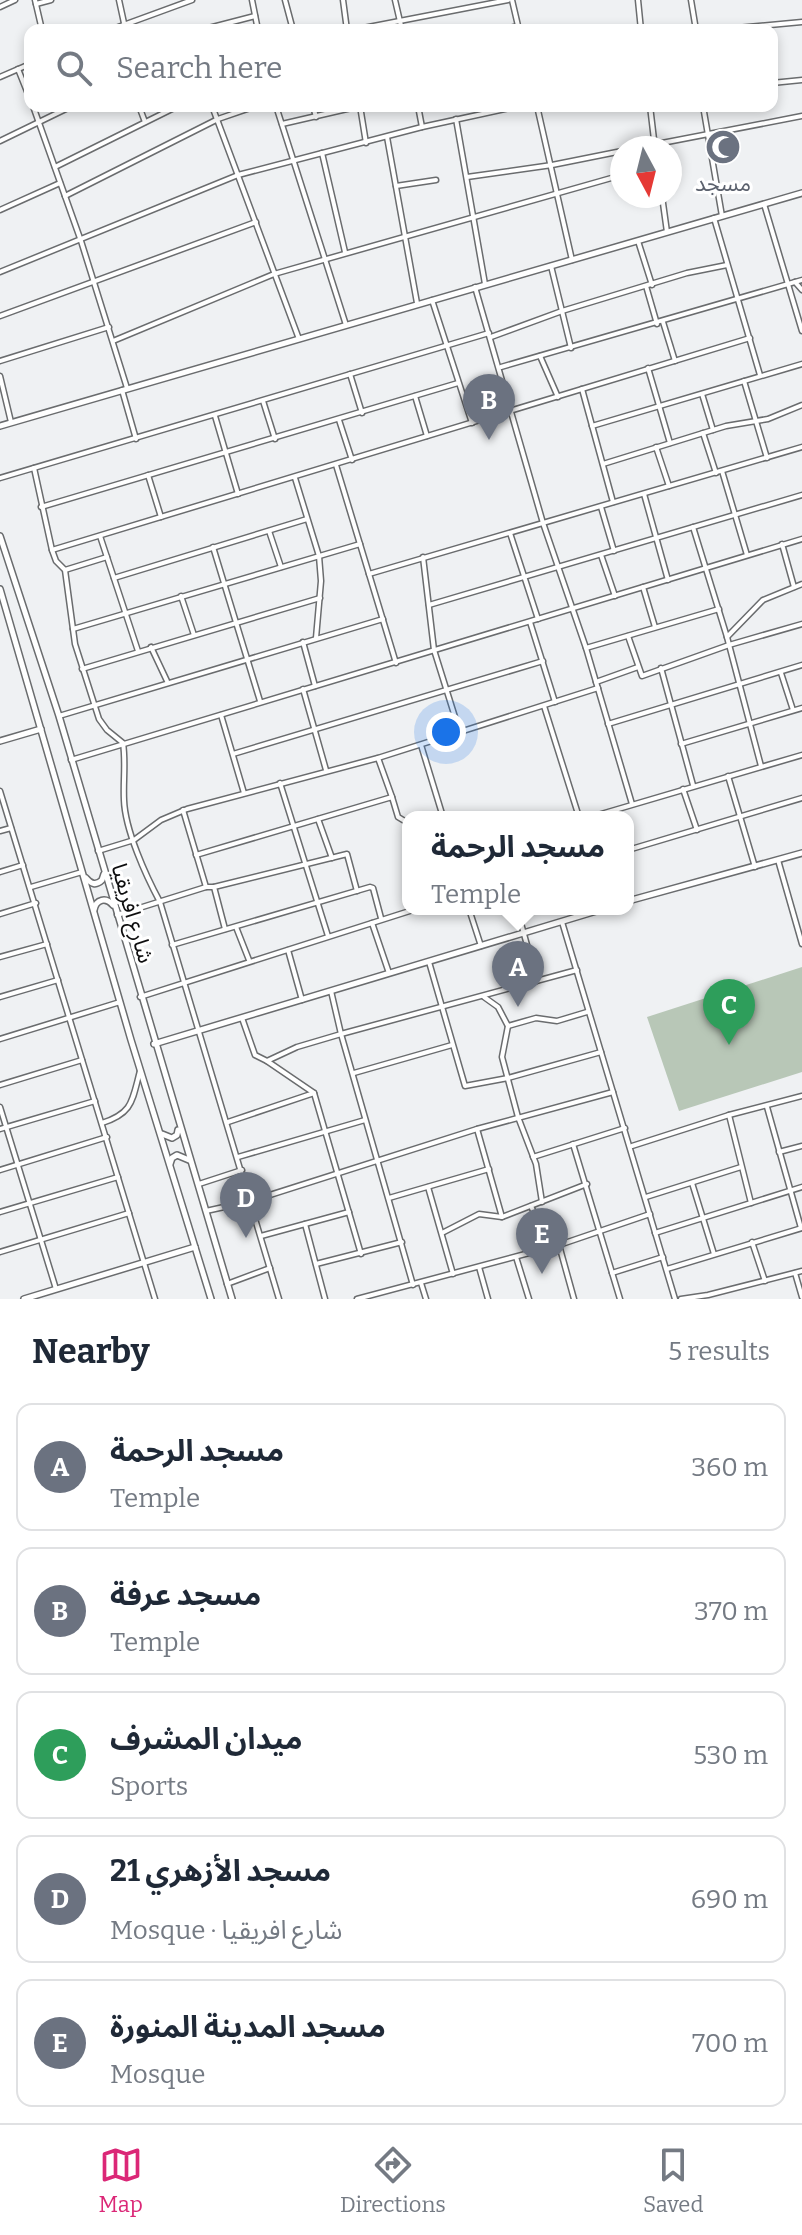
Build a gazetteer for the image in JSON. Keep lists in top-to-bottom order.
{
  "streets": {
    "street": ["شارع افريقيا"]
  },
  "places": {
    "mosque": ["مسجد"]
  },
  "north": "bottom",
  "page": {
    "search": "Search here",
    "pins": [
      "B",
      "A",
      "C",
      "D",
      "E"
    ],
    "popup": ["مسجد الرحمة", "Temple"],
    "heading": ["Nearby", "5 results"],
    "list": [
      {
        "mark": "A",
        "name": "مسجد الرحمة",
        "note": "Temple",
        "value": "360 m"
      },
      {
        "mark": "B",
        "name": "مسجد عرفة",
        "note": "Temple",
        "value": "370 m"
      },
      {
        "mark": "C",
        "name": "ميدان المشرف",
        "note": "Sports",
        "value": "530 m"
      },
      {
        "mark": "D",
        "name": "مسجد الأزهري 21",
        "note": "Mosque · شارع افريقيا",
        "value": "690 m"
      },
      {
        "mark": "E",
        "name": "مسجد المدينة المنورة",
        "note": "Mosque",
        "value": "700 m"
      }
    ],
    "nav": ["Map", "Directions", "Saved"]
  }
}
